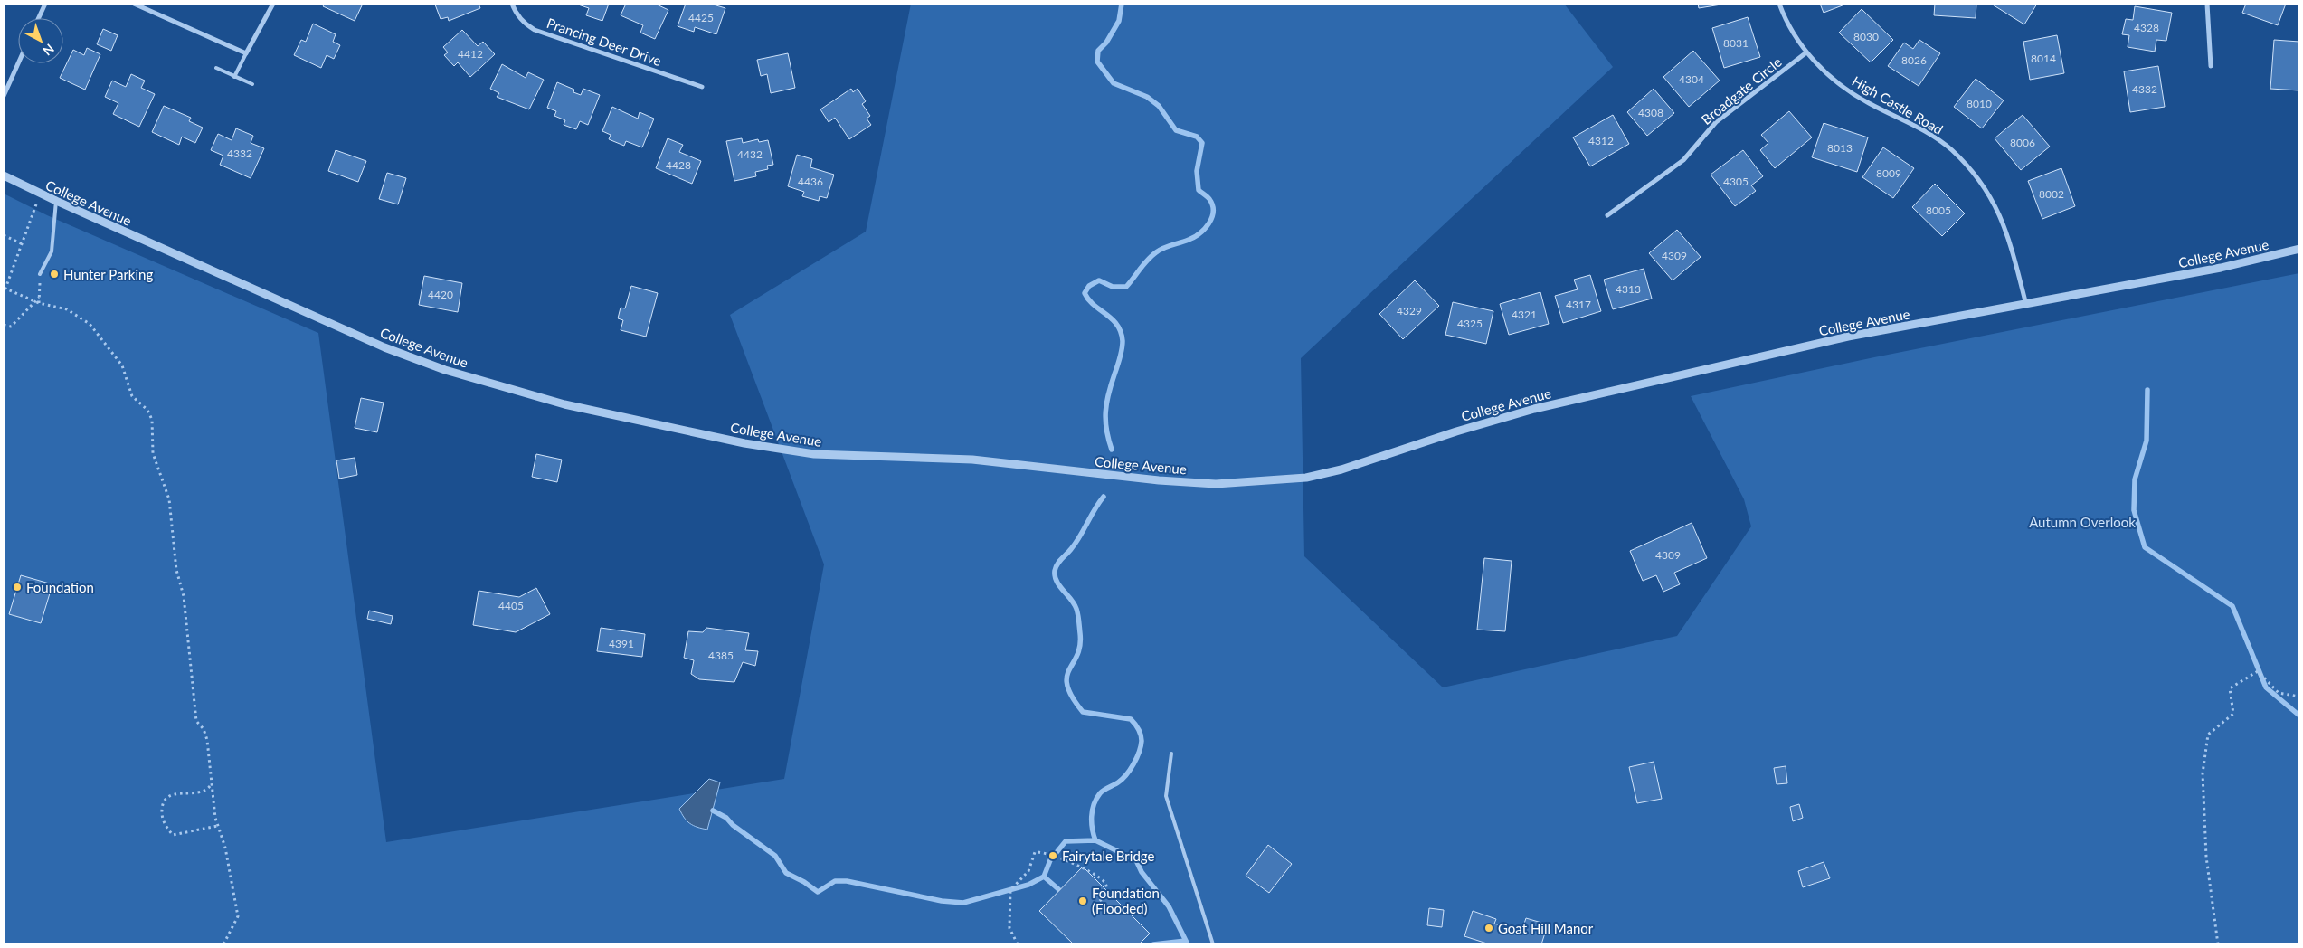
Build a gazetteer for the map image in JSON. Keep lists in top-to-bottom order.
{
  "streets": {
    "street": [
      "Prancing Deer Drive",
      "Broadgate Circle",
      "High Castle Road",
      "College Avenue"
    ]
  },
  "crossings": [
    ["Broadgate Circle", "High Castle Road"],
    ["High Castle Road", "College Avenue"]
  ],
  "parks": ["Autumn Overlook"],
  "places": [
    "Hunter Parking",
    "Foundation",
    "Fairytale Bridge",
    "Foundation (Flooded)",
    "Goat Hill Manor"
  ],
  "house_numbers": [
    "4425",
    "4328",
    "8030",
    "8031",
    "4412",
    "8014",
    "8026",
    "4304",
    "4332",
    "8010",
    "4308",
    "4312",
    "8006",
    "8013",
    "4332",
    "4432",
    "4428",
    "8009",
    "4436",
    "4305",
    "8002",
    "8005",
    "4309",
    "4313",
    "4420",
    "4317",
    "4329",
    "4321",
    "4325",
    "4309",
    "4405",
    "4391",
    "4385"
  ],
  "north": "bottom right"
}
